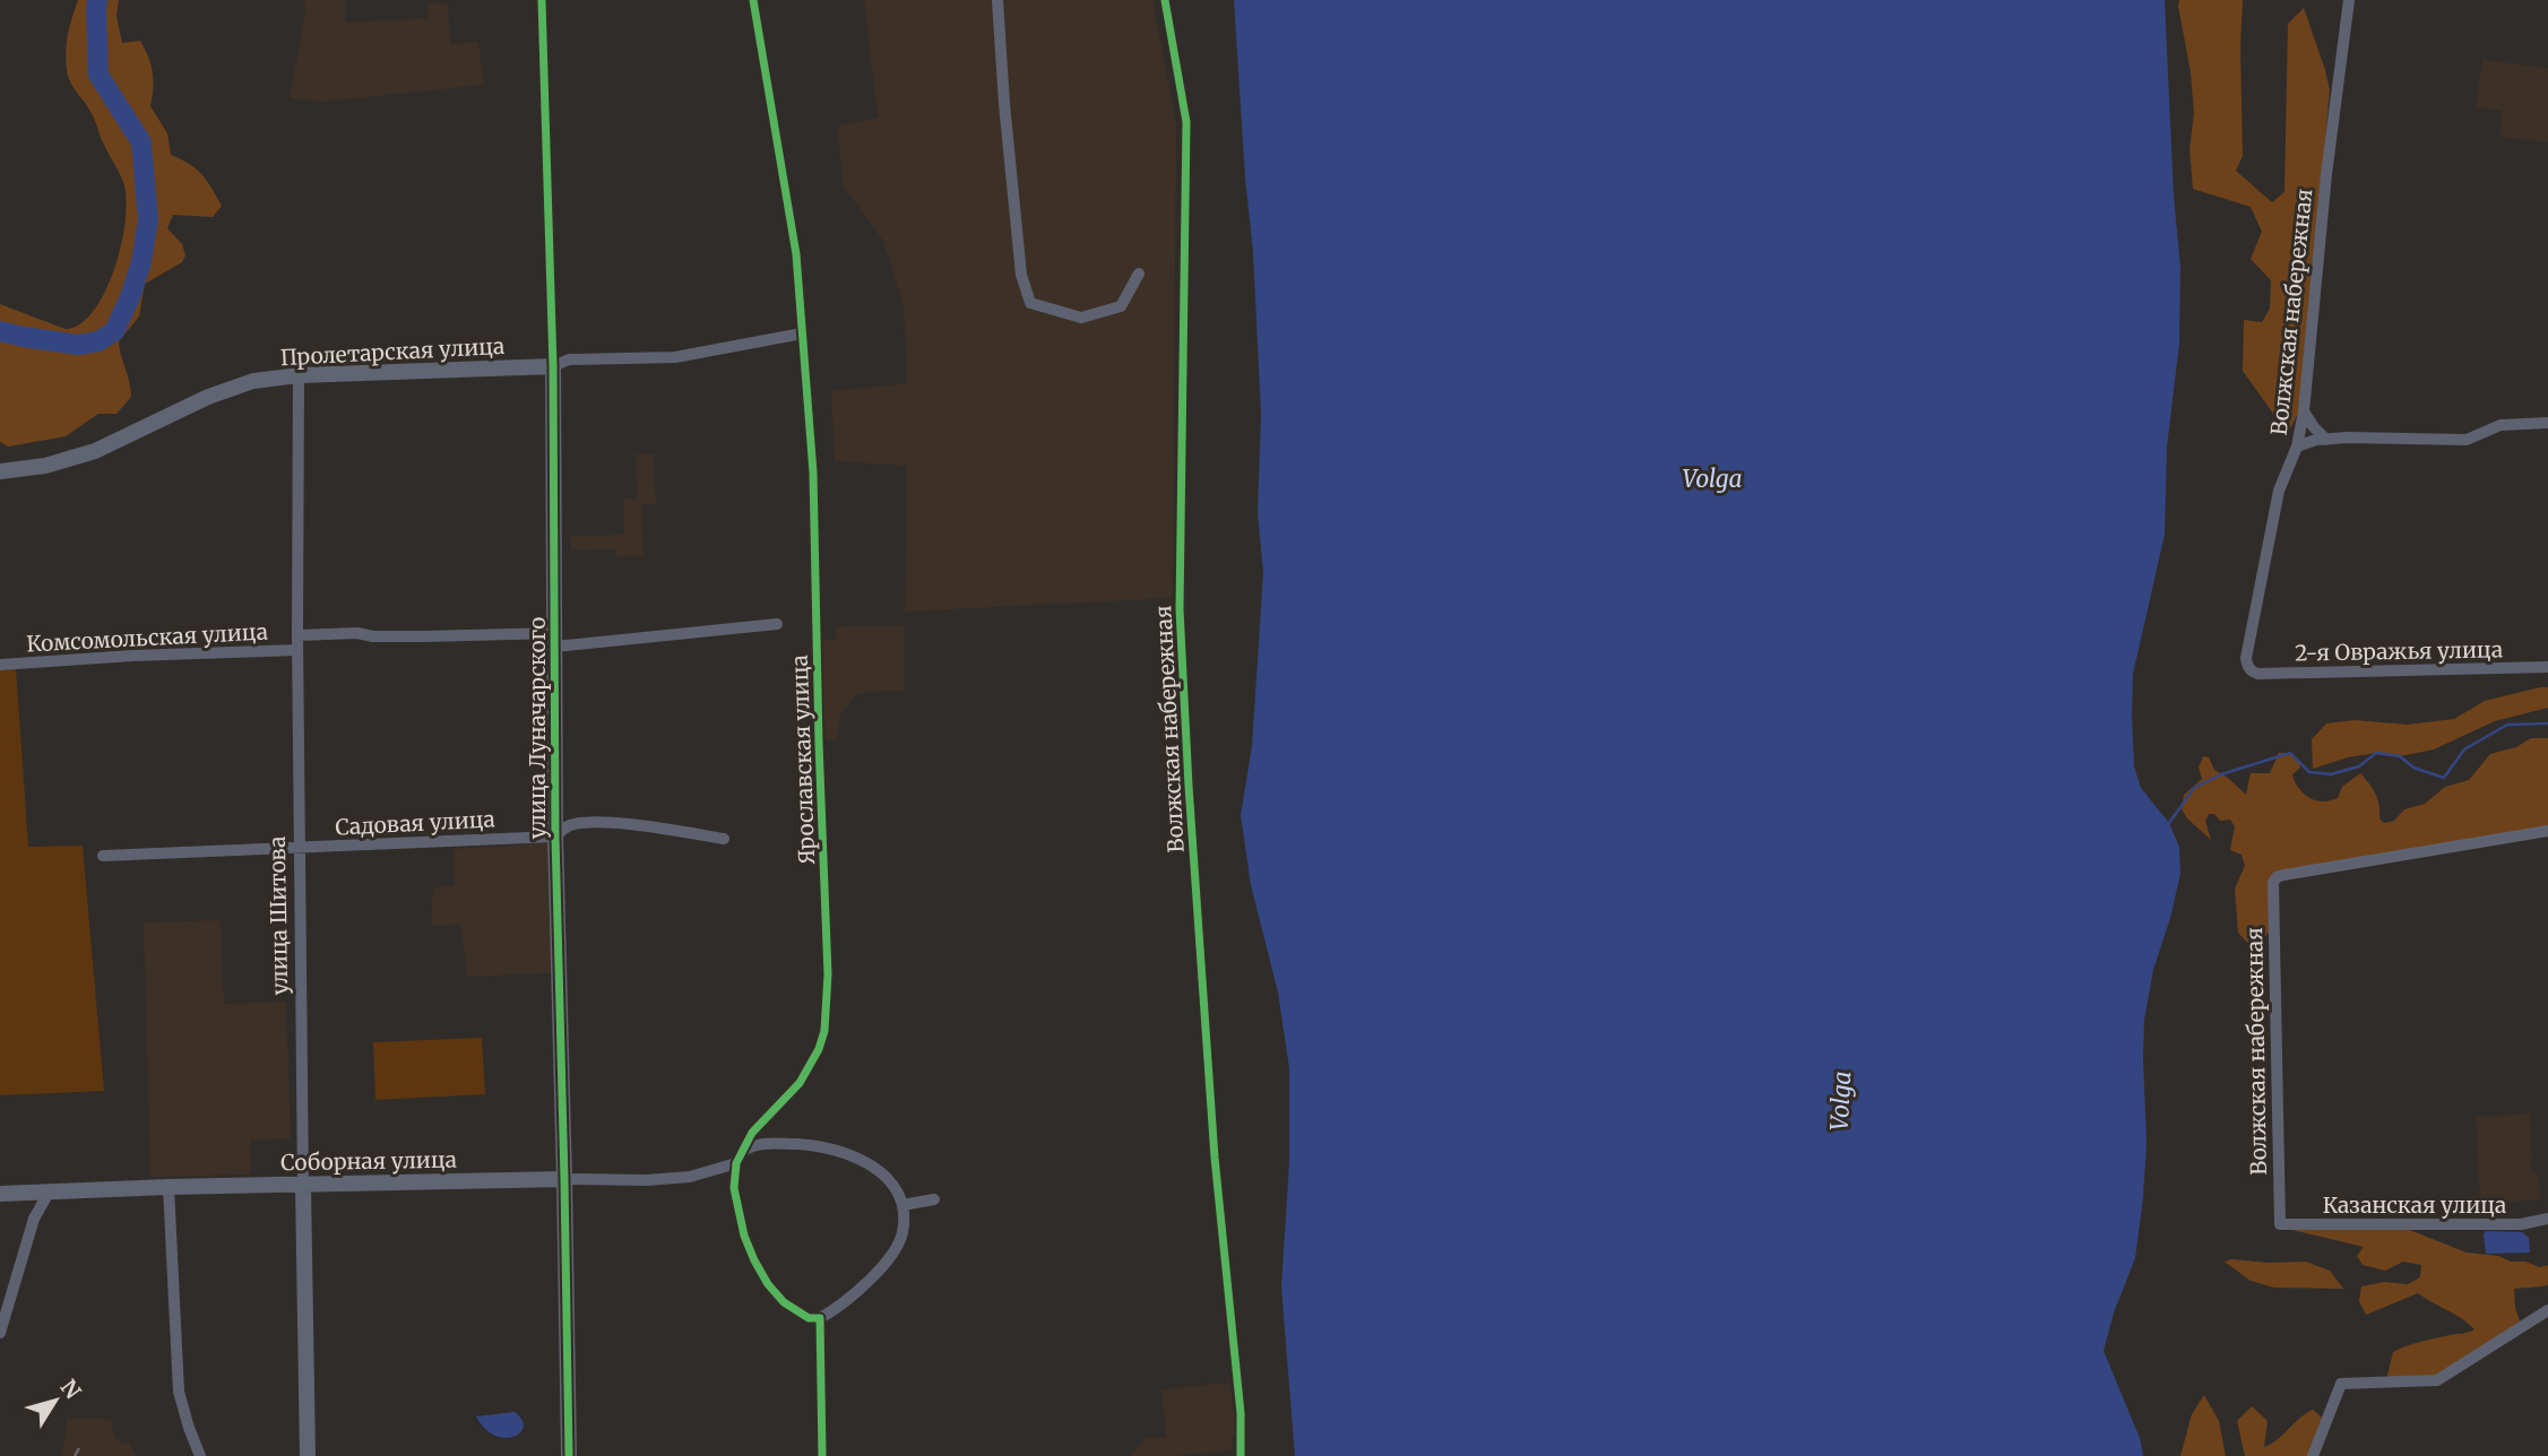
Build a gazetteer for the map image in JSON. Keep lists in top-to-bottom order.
{
  "streets": {
    "street": [
      "Волжская набережная",
      "Пролетарская улица",
      "Комсомольская улица",
      "2-я Овражья улица",
      "улица Луначарского",
      "Ярославская улица",
      "Садовая улица",
      "улица Шитова",
      "Соборная улица",
      "Казанская улица"
    ]
  },
  "crossings": [
    ["Волжская набережная", "2-я Овражья улица"],
    ["Волжская набережная", "Казанская улица"],
    ["Пролетарская улица", "улица Луначарского"],
    ["Пролетарская улица", "Ярославская улица"],
    ["Пролетарская улица", "улица Шитова"],
    ["Комсомольская улица", "улица Луначарского"],
    ["Комсомольская улица", "улица Шитова"],
    ["улица Луначарского", "Садовая улица"],
    ["улица Луначарского", "Соборная улица"],
    ["Ярославская улица", "Соборная улица"],
    ["Садовая улица", "улица Шитова"],
    ["улица Шитова", "Соборная улица"]
  ],
  "water": ["Volga"],
  "north": "top right"
}
